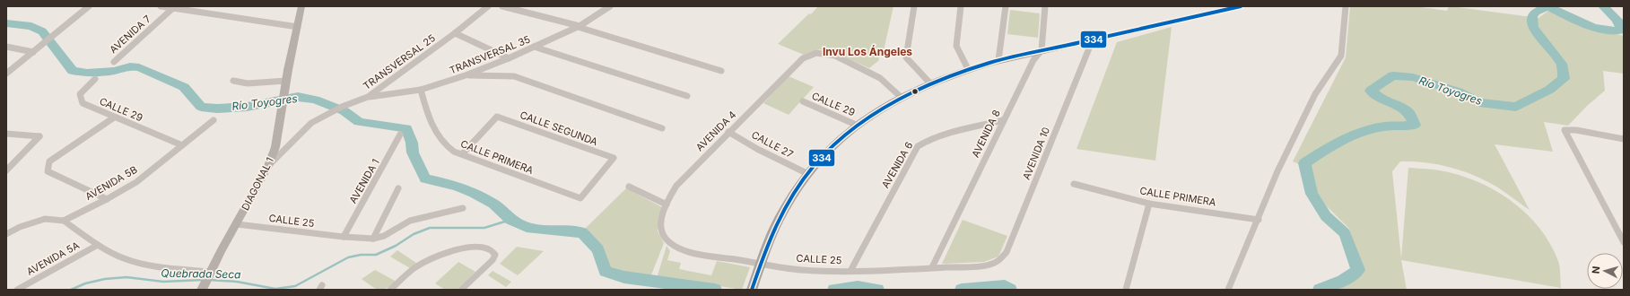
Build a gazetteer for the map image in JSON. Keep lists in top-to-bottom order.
{
  "streets": {
    "main road": ["DIAGONAL 1"],
    "street": [
      "AVENIDA 7",
      "TRANSVERSAL 35",
      "TRANSVERSAL 25",
      "CALLE 29",
      "CALLE SEGUNDA",
      "AVENIDA 4",
      "AVENIDA 8",
      "CALLE 27",
      "AVENIDA 10",
      "CALLE PRIMERA",
      "AVENIDA 6",
      "AVENIDA 1",
      "AVENIDA 5B",
      "CALLE 25",
      "AVENIDA 5A"
    ]
  },
  "crossings": [
    ["TRANSVERSAL 35", "TRANSVERSAL 25"],
    ["TRANSVERSAL 35", "CALLE PRIMERA"],
    ["TRANSVERSAL 25", "DIAGONAL 1"],
    ["CALLE 29", "AVENIDA 5B"],
    ["CALLE SEGUNDA", "CALLE PRIMERA"],
    ["AVENIDA 4", "CALLE 27"],
    ["AVENIDA 4", "CALLE 25"],
    ["AVENIDA 8", "AVENIDA 6"],
    ["AVENIDA 8", "CALLE 25"],
    ["AVENIDA 10", "CALLE 25"],
    ["AVENIDA 6", "CALLE 25"],
    ["AVENIDA 1", "CALLE 25"],
    ["DIAGONAL 1", "CALLE 25"]
  ],
  "districts": ["Invu Los Ángeles"],
  "water": ["Río Toyogres", "Quebrada Seca"],
  "lines": ["transit line 334"],
  "north": "left"
}
